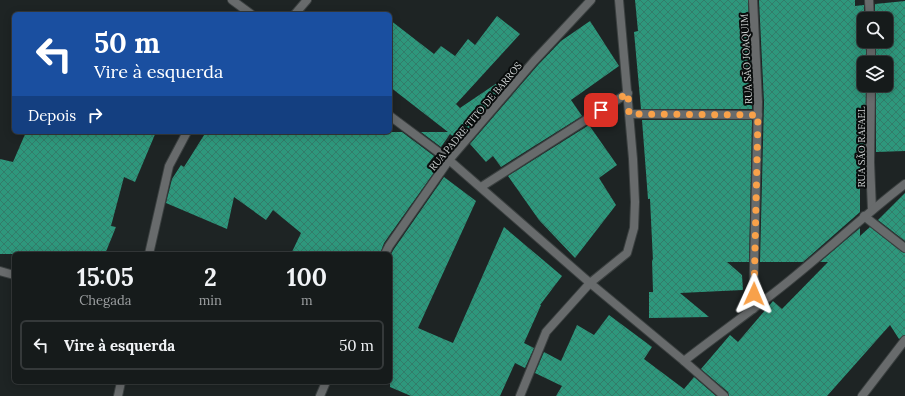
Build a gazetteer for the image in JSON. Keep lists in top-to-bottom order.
{
  "streets": {
    "street": ["RUA SÃO JOAQUIM", "RUA PADRE TITO DE BARROS", "RUA SÃO RAFAEL"]
  },
  "page": {
    "turn": ["50 m", "Vire à esquerda"],
    "then": "Depois",
    "eta": [
      "15:05",
      "Chegada",
      "2",
      "min",
      "100",
      "m"
    ],
    "list": [
      {
        "name": "Vire à esquerda",
        "value": "50 m"
      }
    ]
  }
}
